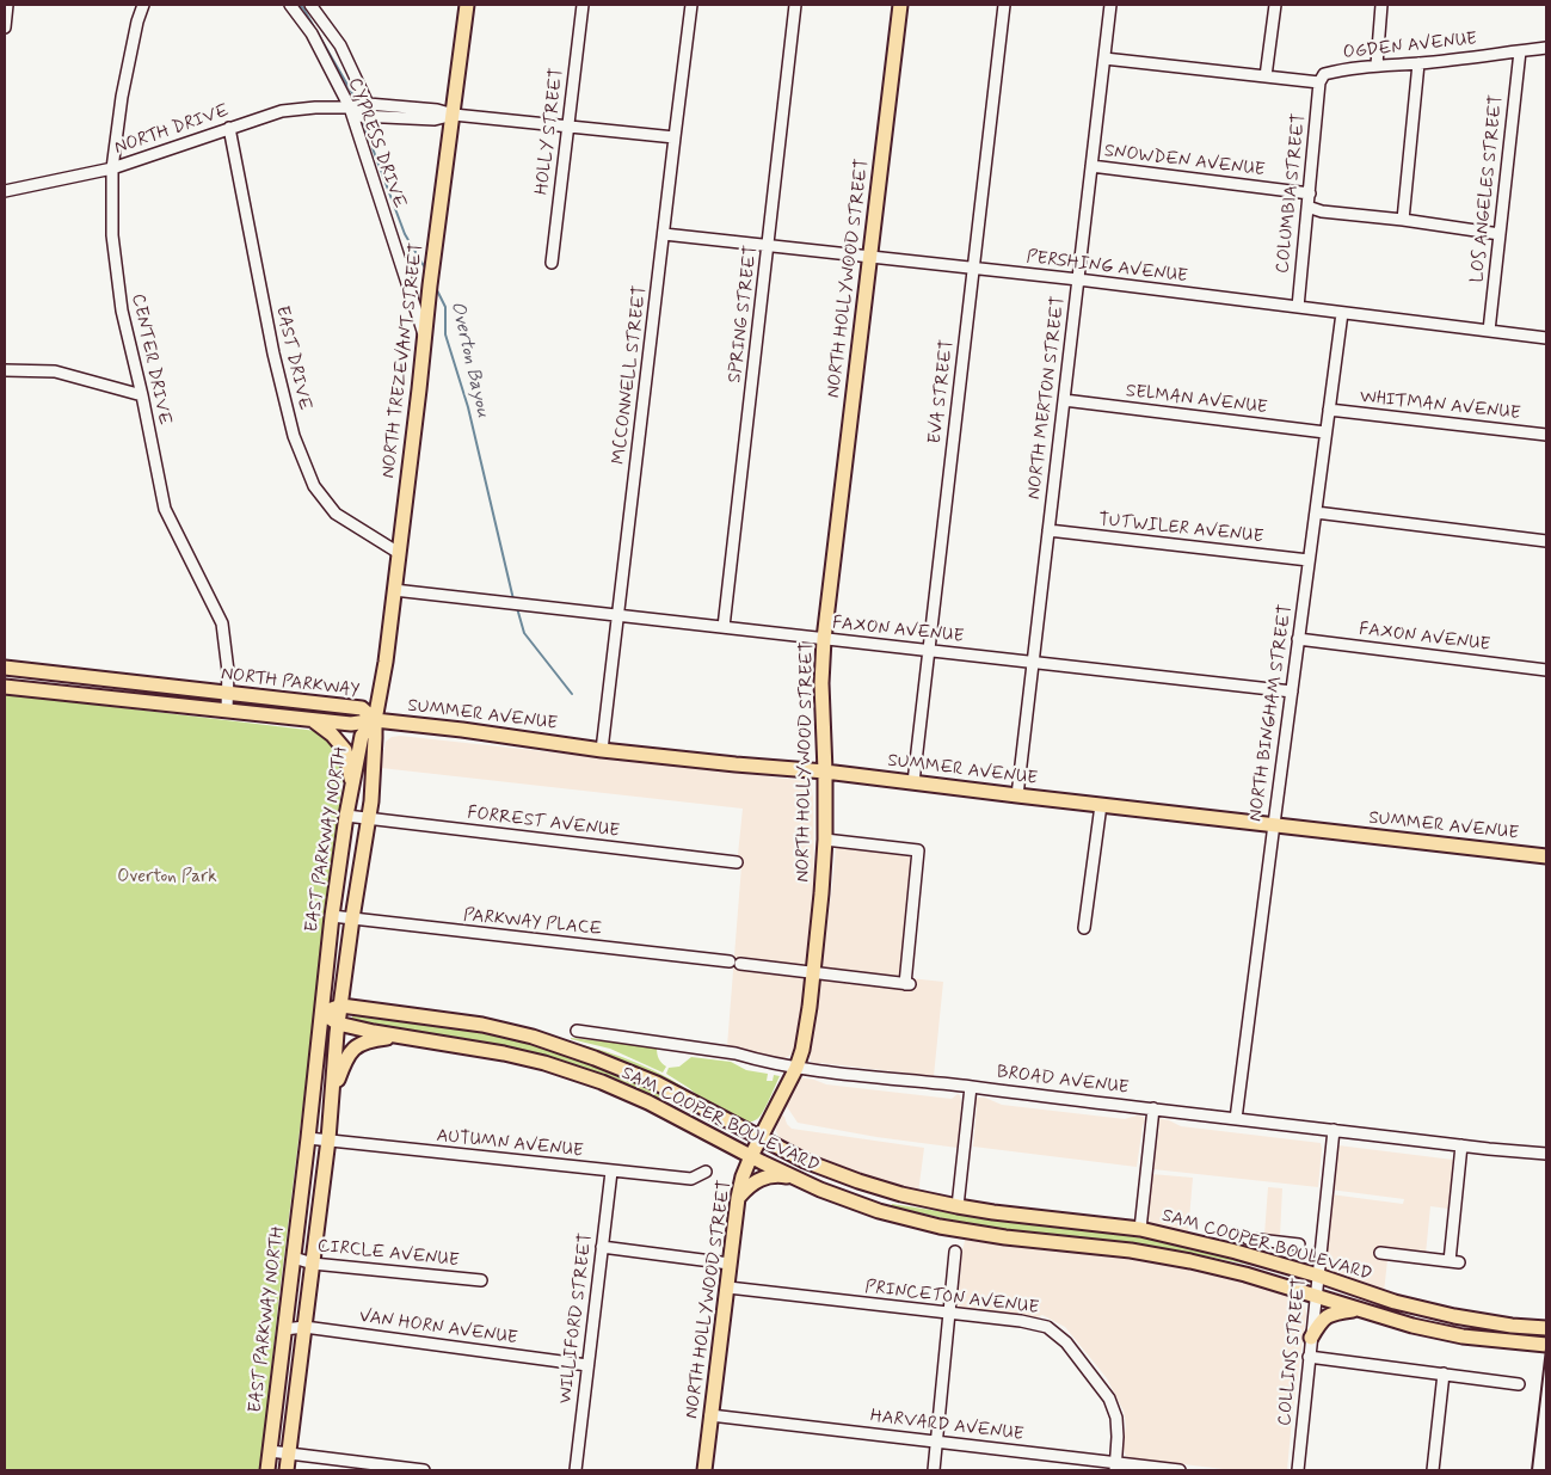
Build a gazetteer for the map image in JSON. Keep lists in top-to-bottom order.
{
  "streets": {
    "main road": [
      "NORTH HOLLYWOOD STREET",
      "NORTH TREZEVANT STREET",
      "NORTH PARKWAY",
      "SUMMER AVENUE",
      "EAST PARKWAY NORTH",
      "SAM COOPER BOULEVARD"
    ],
    "street": [
      "OGDEN AVENUE",
      "NORTH DRIVE",
      "HOLLY STREET",
      "CYPRESS DRIVE",
      "SNOWDEN AVENUE",
      "LOS ANGELES STREET",
      "COLUMBIA STREET",
      "PERSHING AVENUE",
      "SPRING STREET",
      "EAST DRIVE",
      "CENTER DRIVE",
      "MCCONNELL STREET",
      "EVA STREET",
      "NORTH MERTON STREET",
      "SELMAN AVENUE",
      "WHITMAN AVENUE",
      "TUTWILER AVENUE",
      "FAXON AVENUE",
      "NORTH BINGHAM STREET",
      "FORREST AVENUE",
      "PARKWAY PLACE",
      "BROAD AVENUE",
      "AUTUMN AVENUE",
      "CIRCLE AVENUE",
      "PRINCETON AVENUE",
      "WILLIFORD STREET",
      "VAN HORN AVENUE",
      "COLLINS STREET",
      "HARVARD AVENUE"
    ]
  },
  "crossings": [
    ["OGDEN AVENUE", "LOS ANGELES STREET"],
    ["OGDEN AVENUE", "COLUMBIA STREET"],
    ["NORTH DRIVE", "HOLLY STREET"],
    ["NORTH DRIVE", "CYPRESS DRIVE"],
    ["NORTH DRIVE", "EAST DRIVE"],
    ["NORTH DRIVE", "CENTER DRIVE"],
    ["NORTH DRIVE", "NORTH TREZEVANT STREET"],
    ["NORTH DRIVE", "MCCONNELL STREET"],
    ["CYPRESS DRIVE", "NORTH TREZEVANT STREET"],
    ["SNOWDEN AVENUE", "COLUMBIA STREET"],
    ["SNOWDEN AVENUE", "NORTH MERTON STREET"],
    ["LOS ANGELES STREET", "PERSHING AVENUE"],
    ["COLUMBIA STREET", "PERSHING AVENUE"],
    ["PERSHING AVENUE", "NORTH HOLLYWOOD STREET"],
    ["PERSHING AVENUE", "SPRING STREET"],
    ["PERSHING AVENUE", "MCCONNELL STREET"],
    ["PERSHING AVENUE", "EVA STREET"],
    ["PERSHING AVENUE", "NORTH MERTON STREET"],
    ["PERSHING AVENUE", "NORTH BINGHAM STREET"],
    ["NORTH HOLLYWOOD STREET", "FAXON AVENUE"],
    ["NORTH HOLLYWOOD STREET", "SUMMER AVENUE"],
    ["NORTH HOLLYWOOD STREET", "PARKWAY PLACE"],
    ["NORTH HOLLYWOOD STREET", "BROAD AVENUE"],
    ["NORTH HOLLYWOOD STREET", "SAM COOPER BOULEVARD"],
    ["NORTH HOLLYWOOD STREET", "PRINCETON AVENUE"],
    ["NORTH HOLLYWOOD STREET", "HARVARD AVENUE"],
    ["SPRING STREET", "FAXON AVENUE"],
    ["EAST DRIVE", "NORTH TREZEVANT STREET"],
    ["CENTER DRIVE", "NORTH PARKWAY"],
    ["NORTH TREZEVANT STREET", "FAXON AVENUE"],
    ["NORTH TREZEVANT STREET", "NORTH PARKWAY"],
    ["NORTH TREZEVANT STREET", "SUMMER AVENUE"],
    ["NORTH TREZEVANT STREET", "EAST PARKWAY NORTH"],
    ["MCCONNELL STREET", "FAXON AVENUE"],
    ["MCCONNELL STREET", "SUMMER AVENUE"],
    ["EVA STREET", "FAXON AVENUE"],
    ["EVA STREET", "SUMMER AVENUE"],
    ["NORTH MERTON STREET", "SELMAN AVENUE"],
    ["NORTH MERTON STREET", "TUTWILER AVENUE"],
    ["NORTH MERTON STREET", "FAXON AVENUE"],
    ["NORTH MERTON STREET", "SUMMER AVENUE"],
    ["SELMAN AVENUE", "NORTH BINGHAM STREET"],
    ["WHITMAN AVENUE", "NORTH BINGHAM STREET"],
    ["TUTWILER AVENUE", "NORTH BINGHAM STREET"],
    ["FAXON AVENUE", "NORTH BINGHAM STREET"],
    ["NORTH PARKWAY", "SUMMER AVENUE"],
    ["NORTH PARKWAY", "EAST PARKWAY NORTH"],
    ["NORTH BINGHAM STREET", "SUMMER AVENUE"],
    ["NORTH BINGHAM STREET", "BROAD AVENUE"],
    ["SUMMER AVENUE", "EAST PARKWAY NORTH"],
    ["FORREST AVENUE", "EAST PARKWAY NORTH"],
    ["EAST PARKWAY NORTH", "PARKWAY PLACE"],
    ["EAST PARKWAY NORTH", "SAM COOPER BOULEVARD"],
    ["EAST PARKWAY NORTH", "AUTUMN AVENUE"],
    ["EAST PARKWAY NORTH", "CIRCLE AVENUE"],
    ["EAST PARKWAY NORTH", "VAN HORN AVENUE"],
    ["BROAD AVENUE", "COLLINS STREET"],
    ["SAM COOPER BOULEVARD", "COLLINS STREET"],
    ["AUTUMN AVENUE", "WILLIFORD STREET"],
    ["PRINCETON AVENUE", "HARVARD AVENUE"],
    ["WILLIFORD STREET", "VAN HORN AVENUE"]
  ],
  "water": ["Overton Bayou"],
  "parks": ["Overton Park"]
}
